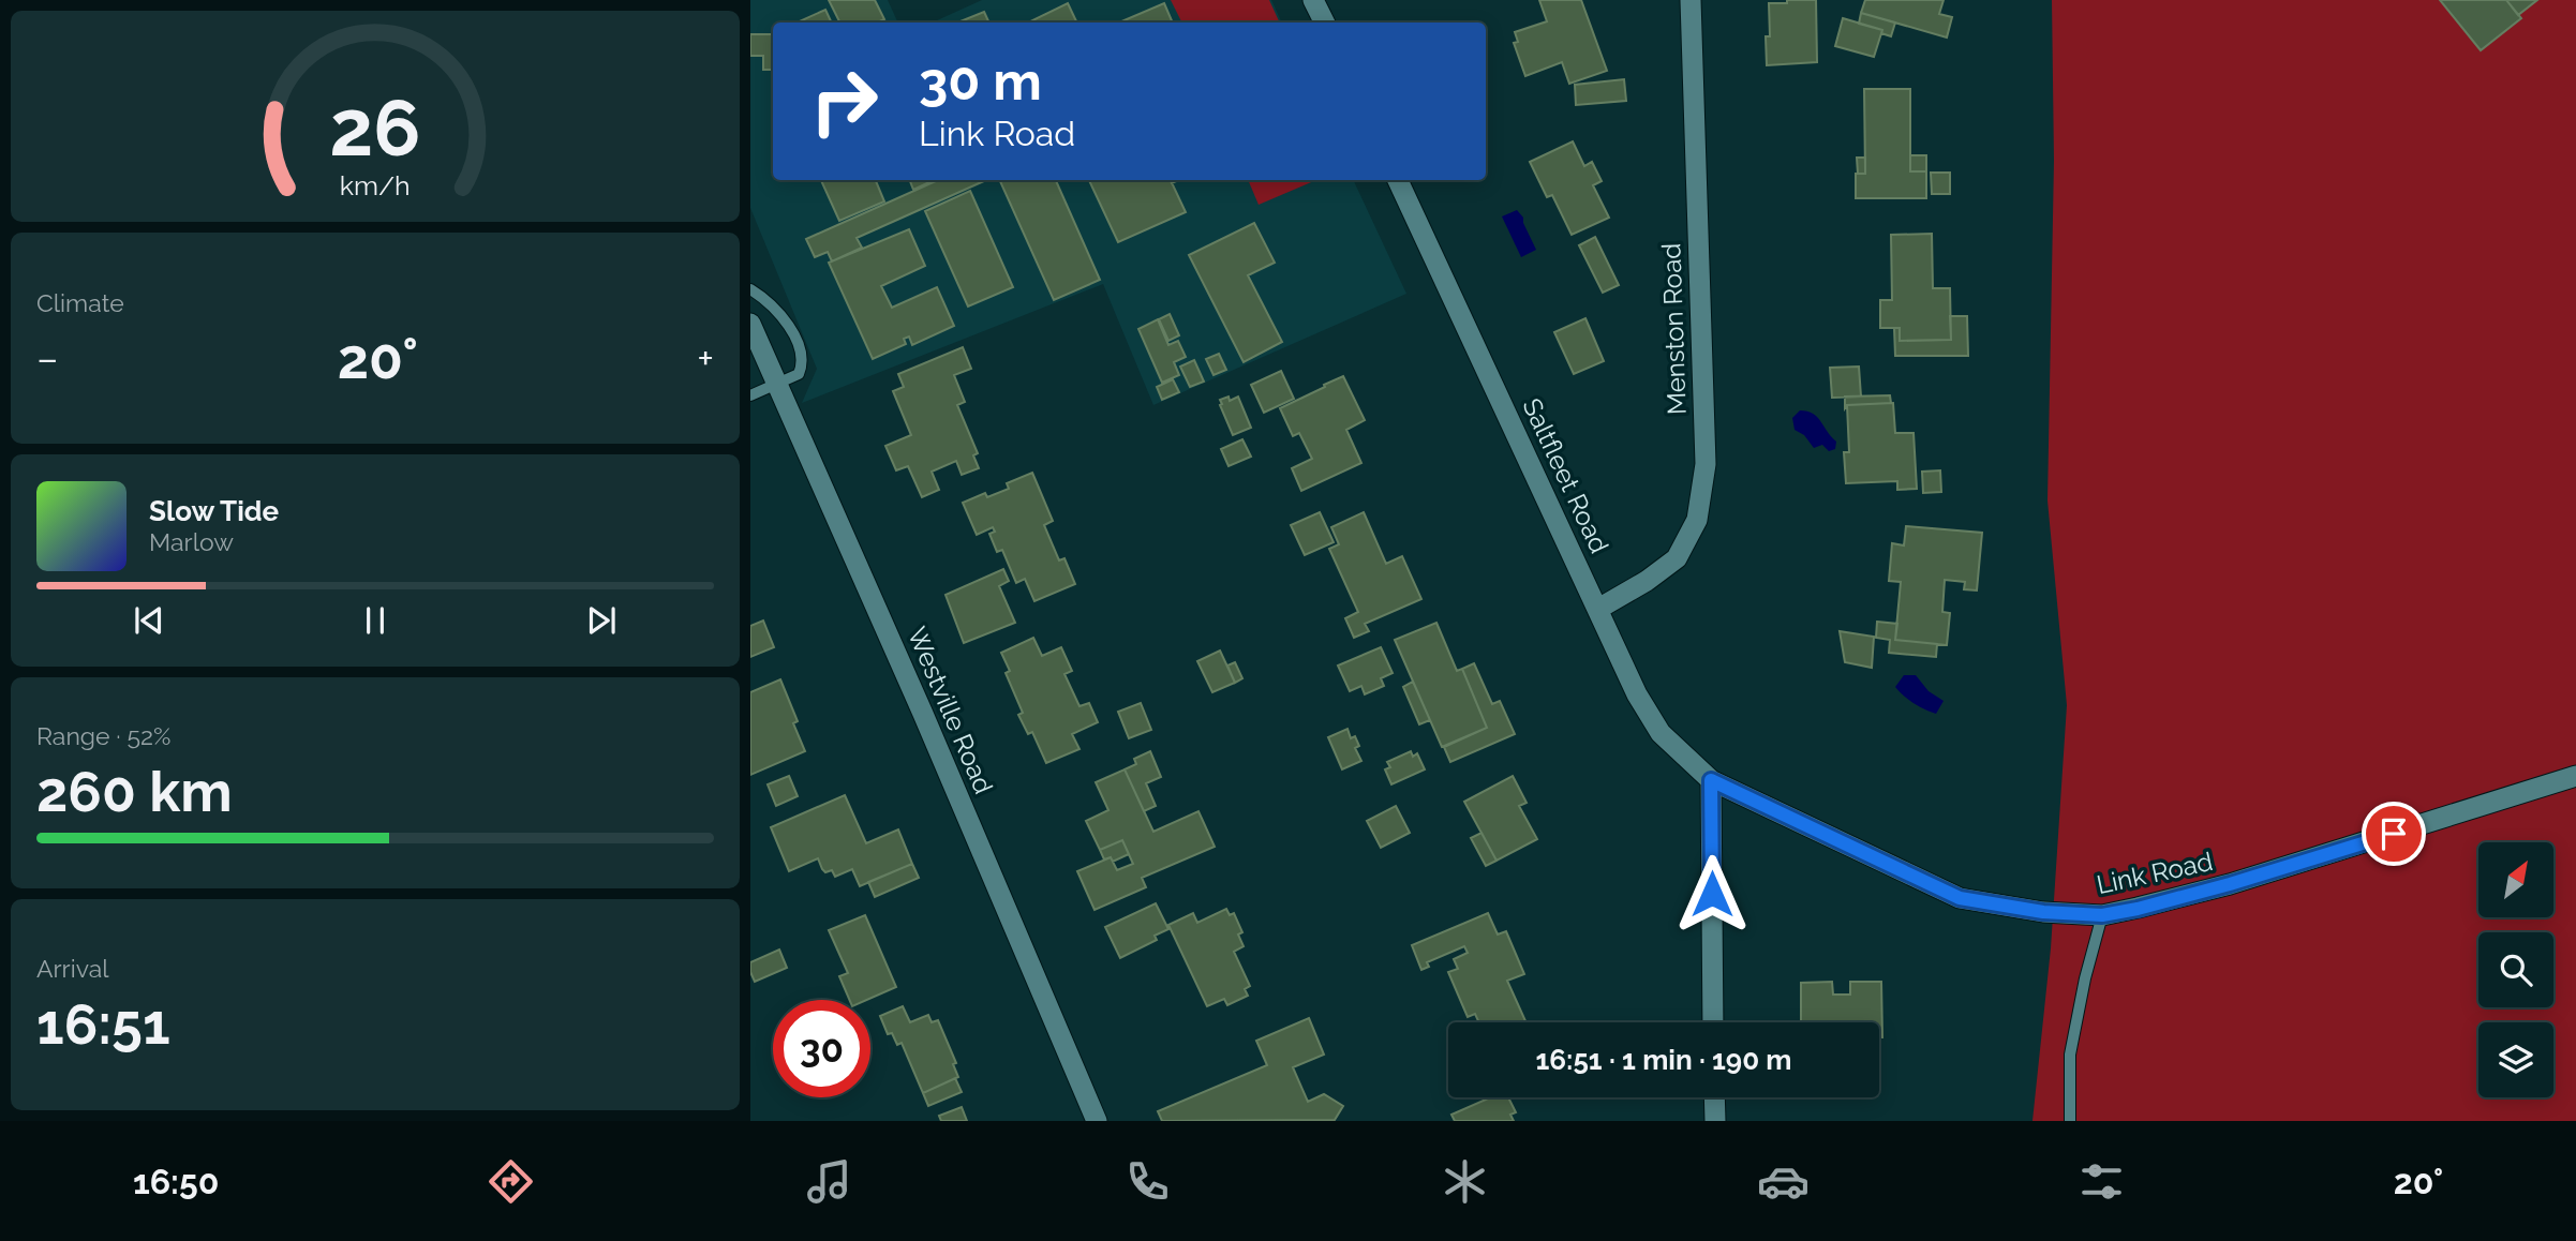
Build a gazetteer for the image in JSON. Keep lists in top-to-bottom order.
{
  "streets": {
    "street": [
      "Menston Road",
      "Saltfleet Road",
      "Westville Road",
      "Link Road"
    ]
  },
  "crossings": [
    ["Menston Road", "Saltfleet Road"],
    ["Saltfleet Road", "Link Road"]
  ],
  "north": "top right",
  "page": {
    "turn": ["30 m", "Link Road"],
    "tile": [
      "Climate",
      ["Range · 52%", "260 km"],
      ["Arrival", "16:51"]
    ],
    "heat": ["−", "20°", "+"],
    "song": ["Slow Tide", "Marlow"],
    "limit": "30",
    "trip": "16:51 · 1 min · 190 m",
    "tabs": ["16:50", "20°"],
    "gauge": ["26", "km/h"]
  }
}
